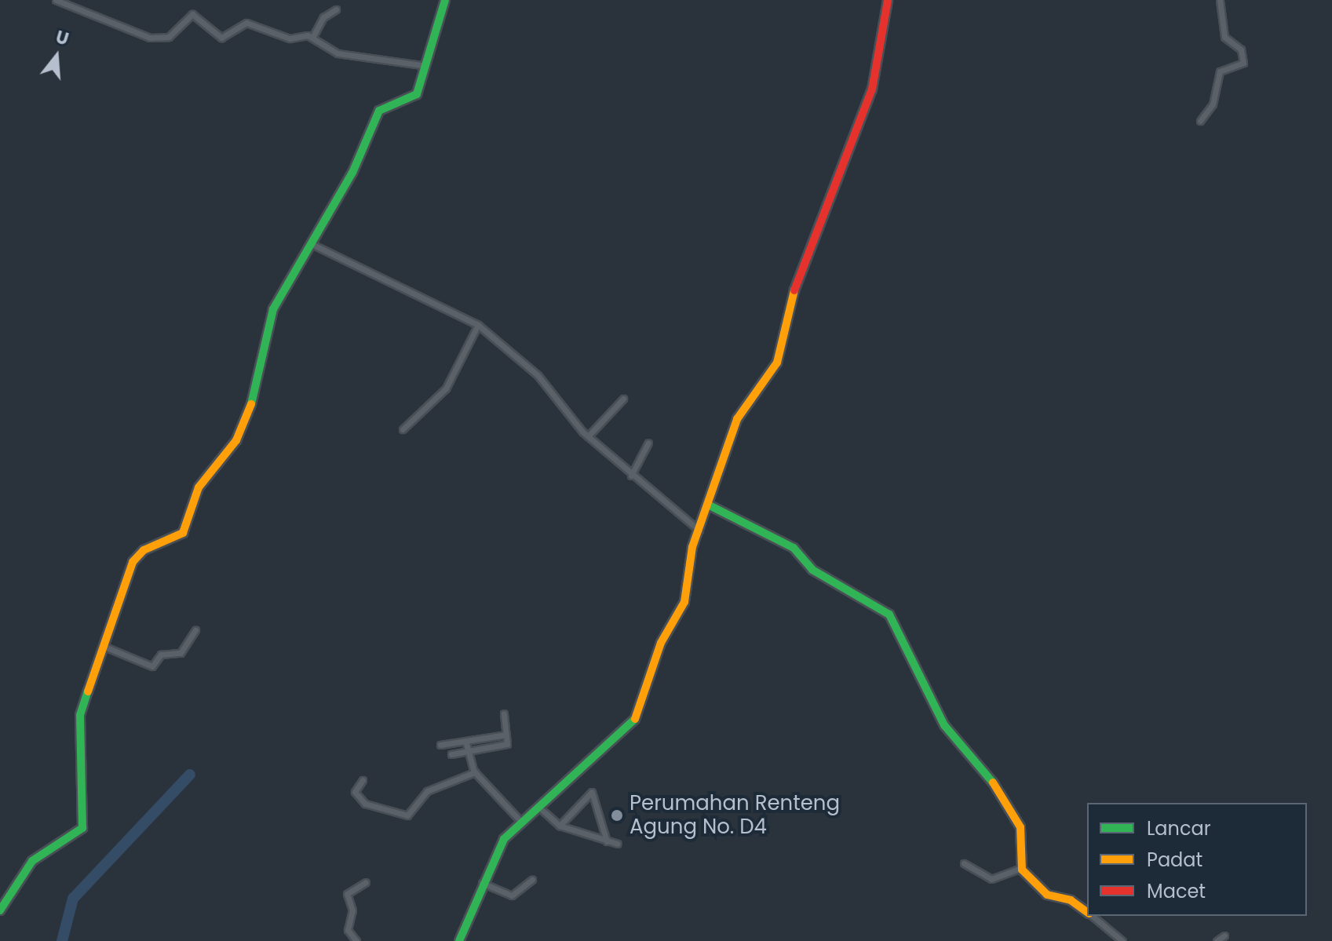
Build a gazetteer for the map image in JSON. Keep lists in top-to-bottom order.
{
  "places": ["Perumahan Renteng Agung No. D4"],
  "legend": ["Lancar", "Padat", "Macet"],
  "north": "top"
}
